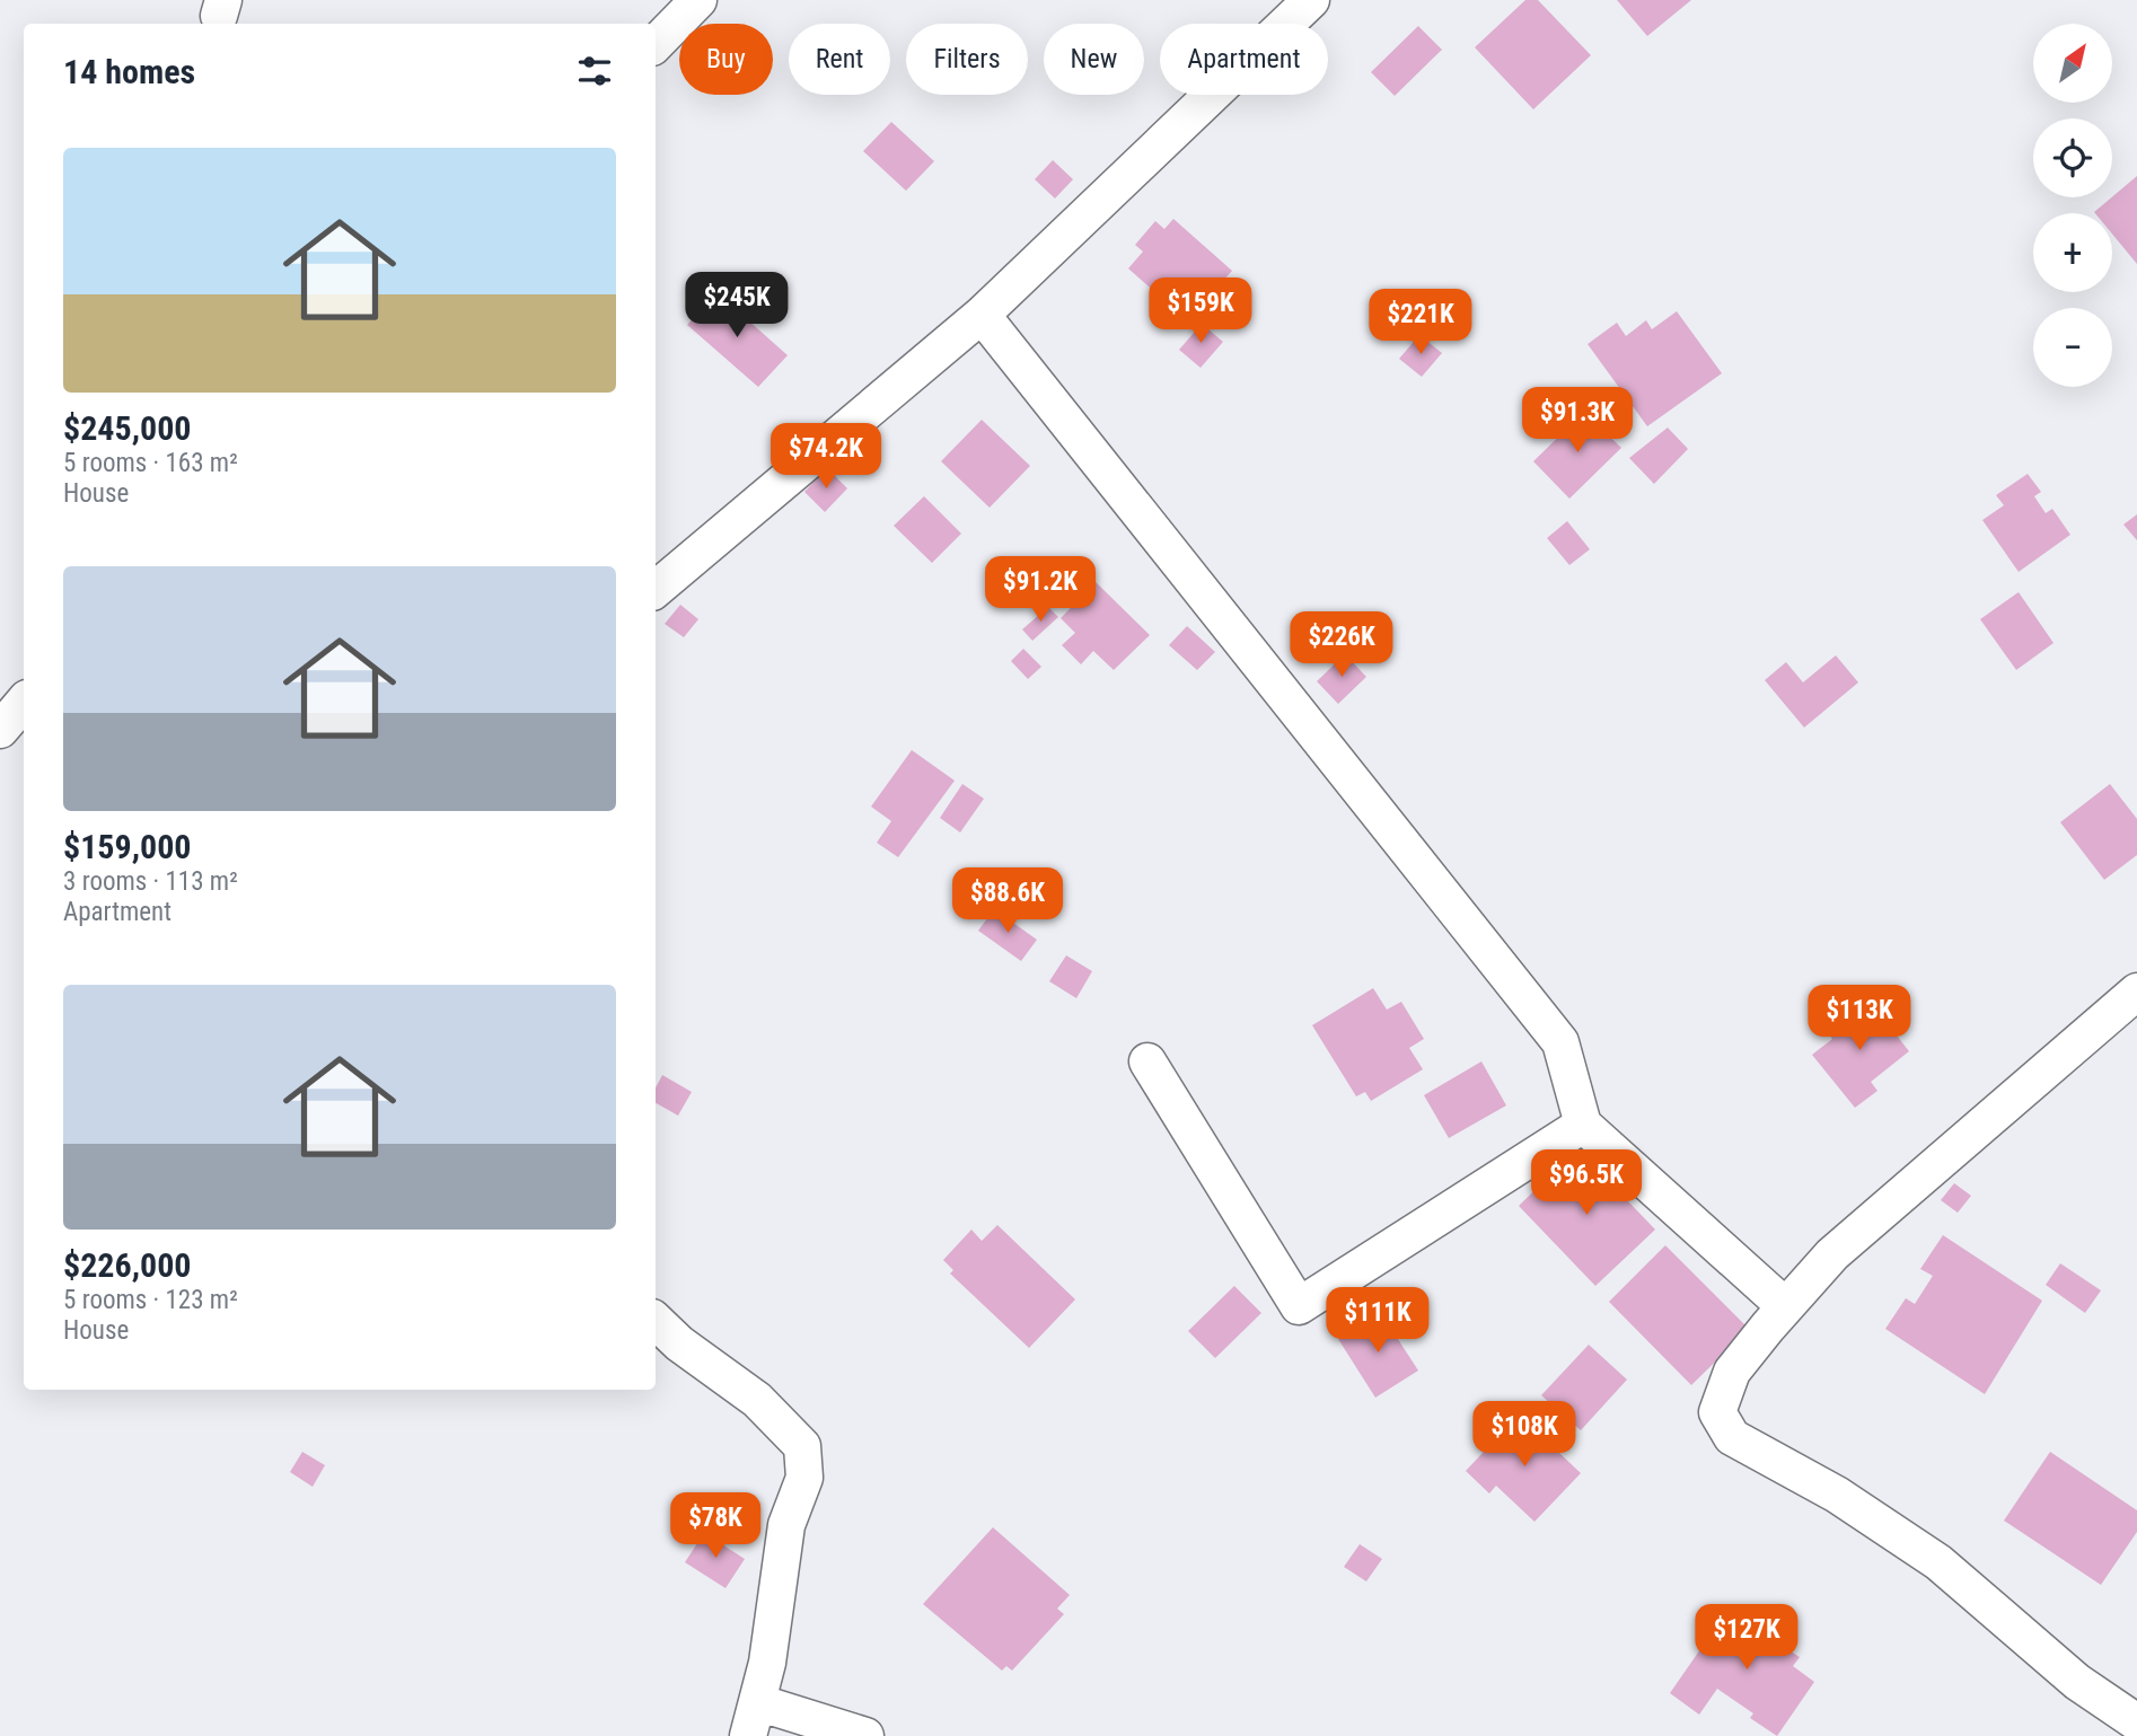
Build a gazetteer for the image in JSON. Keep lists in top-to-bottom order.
{
  "north": "top right",
  "page": {
    "map_buttons": ["+", "−"],
    "chip": [
      "Buy",
      "Rent",
      "Filters",
      "New",
      "Apartment"
    ],
    "heading": "14 homes",
    "list": [
      {
        "name": "$245,000",
        "note": "5 rooms · 163 m² · House"
      },
      {
        "name": "$159,000",
        "note": "3 rooms · 113 m² · Apartment"
      },
      {
        "name": "$226,000",
        "note": "5 rooms · 123 m² · House"
      }
    ],
    "price": [
      "$245K",
      "$159K",
      "$221K",
      "$91.3K",
      "$74.2K",
      "$91.2K",
      "$226K",
      "$88.6K",
      "$113K",
      "$96.5K",
      "$111K",
      "$108K",
      "$78K",
      "$127K"
    ]
  }
}
